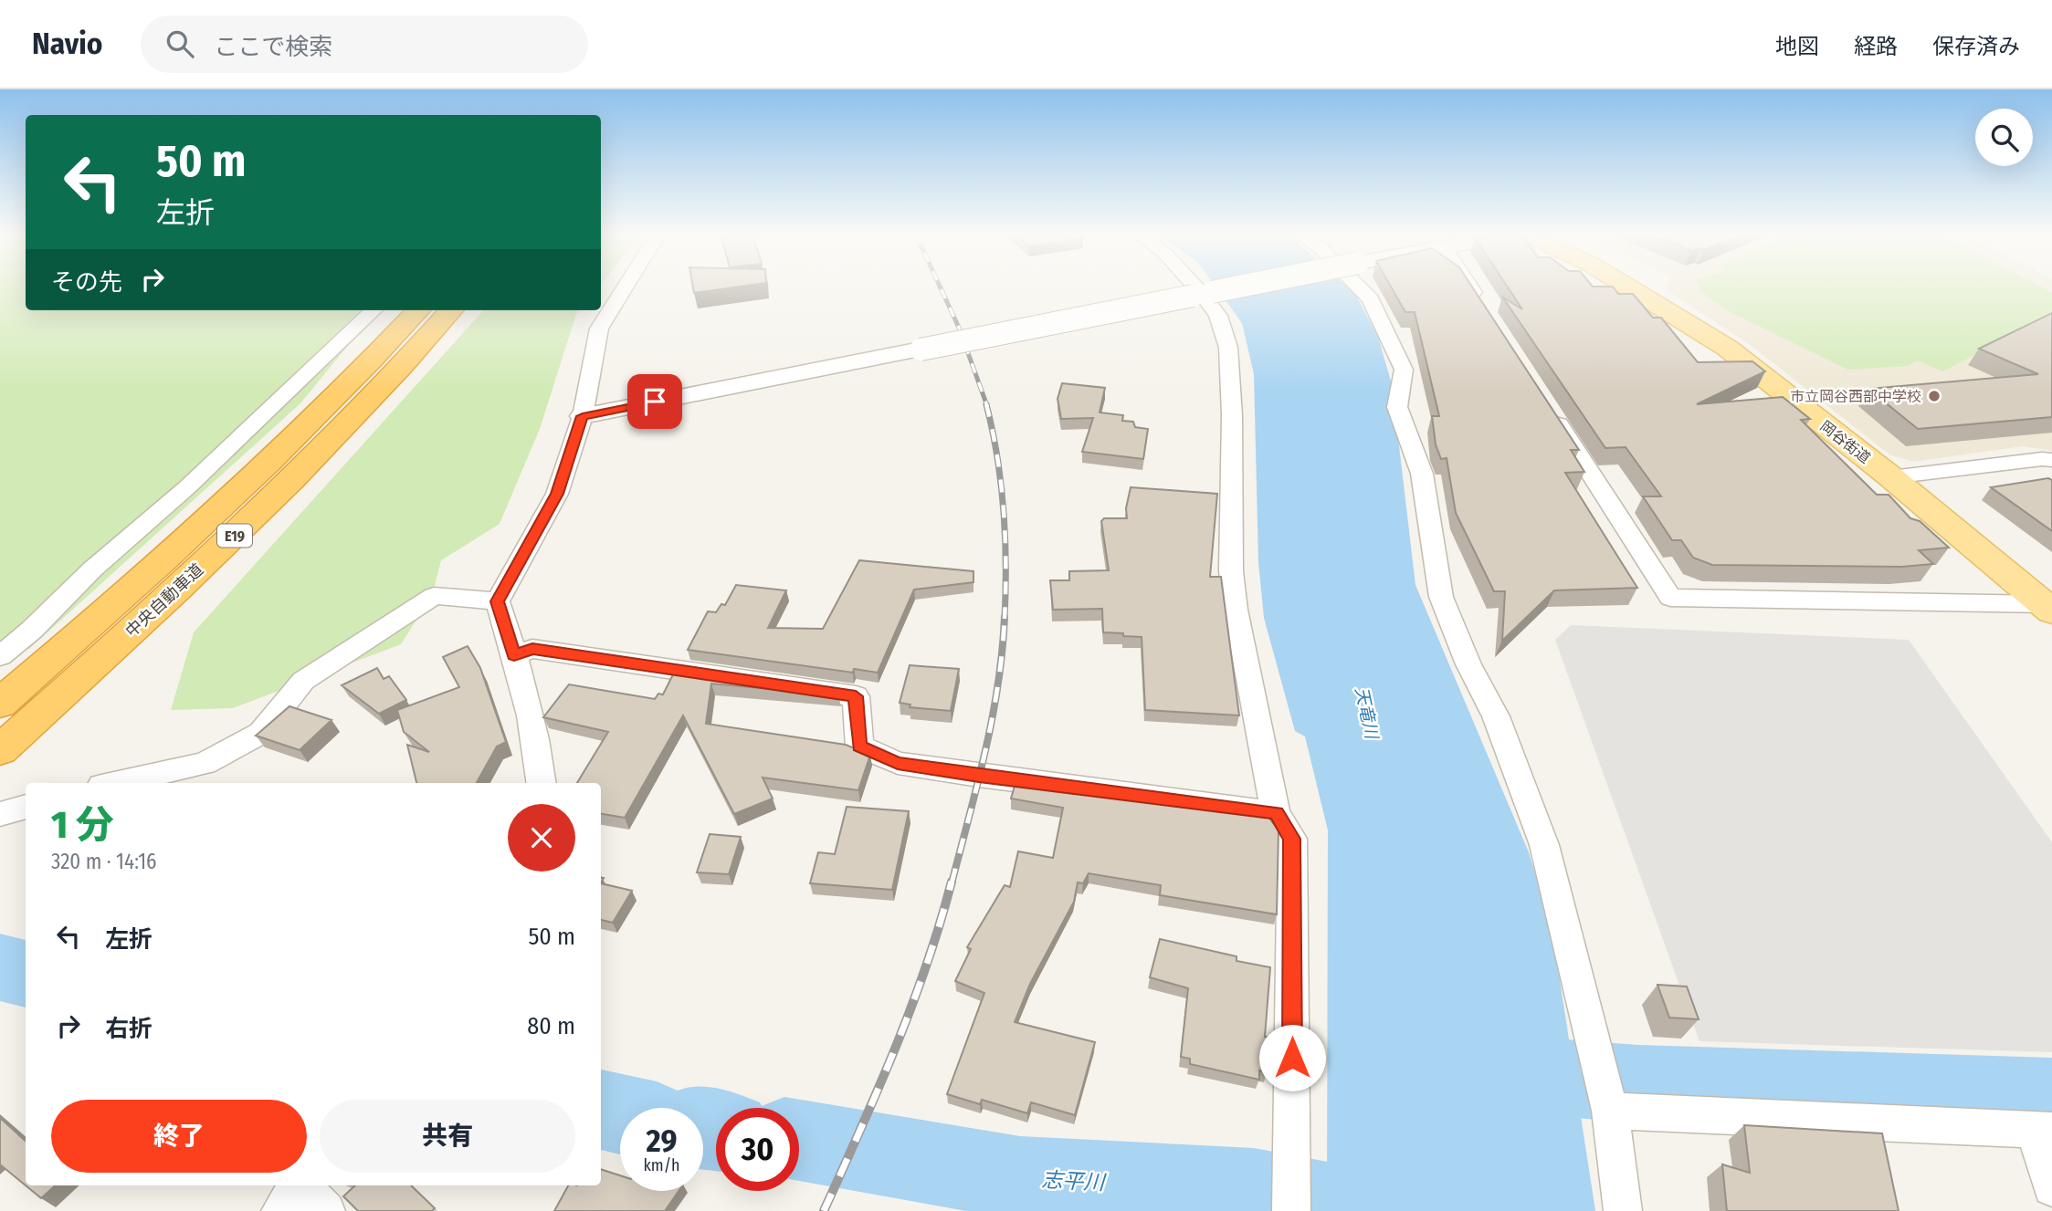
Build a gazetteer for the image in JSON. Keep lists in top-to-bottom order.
{
  "streets": {
    "highway": ["E19", "中央自動車道"],
    "main road": ["岡谷街道"]
  },
  "water": ["天竜川", "志平川"],
  "places": ["市立岡谷西部中学校"],
  "page": {
    "header": "Navio",
    "search": "ここで検索",
    "nav": ["地図", "経路", "保存済み"],
    "turn": ["50 m", "左折"],
    "then": "その先",
    "heading": ["1 分", "320 m · 14:16"],
    "list": [
      {
        "name": "左折",
        "value": "50 m"
      },
      {
        "name": "右折",
        "value": "80 m"
      }
    ],
    "buttons": ["終了", "共有"],
    "speed": "29 km/h",
    "limit": "30"
  }
}
